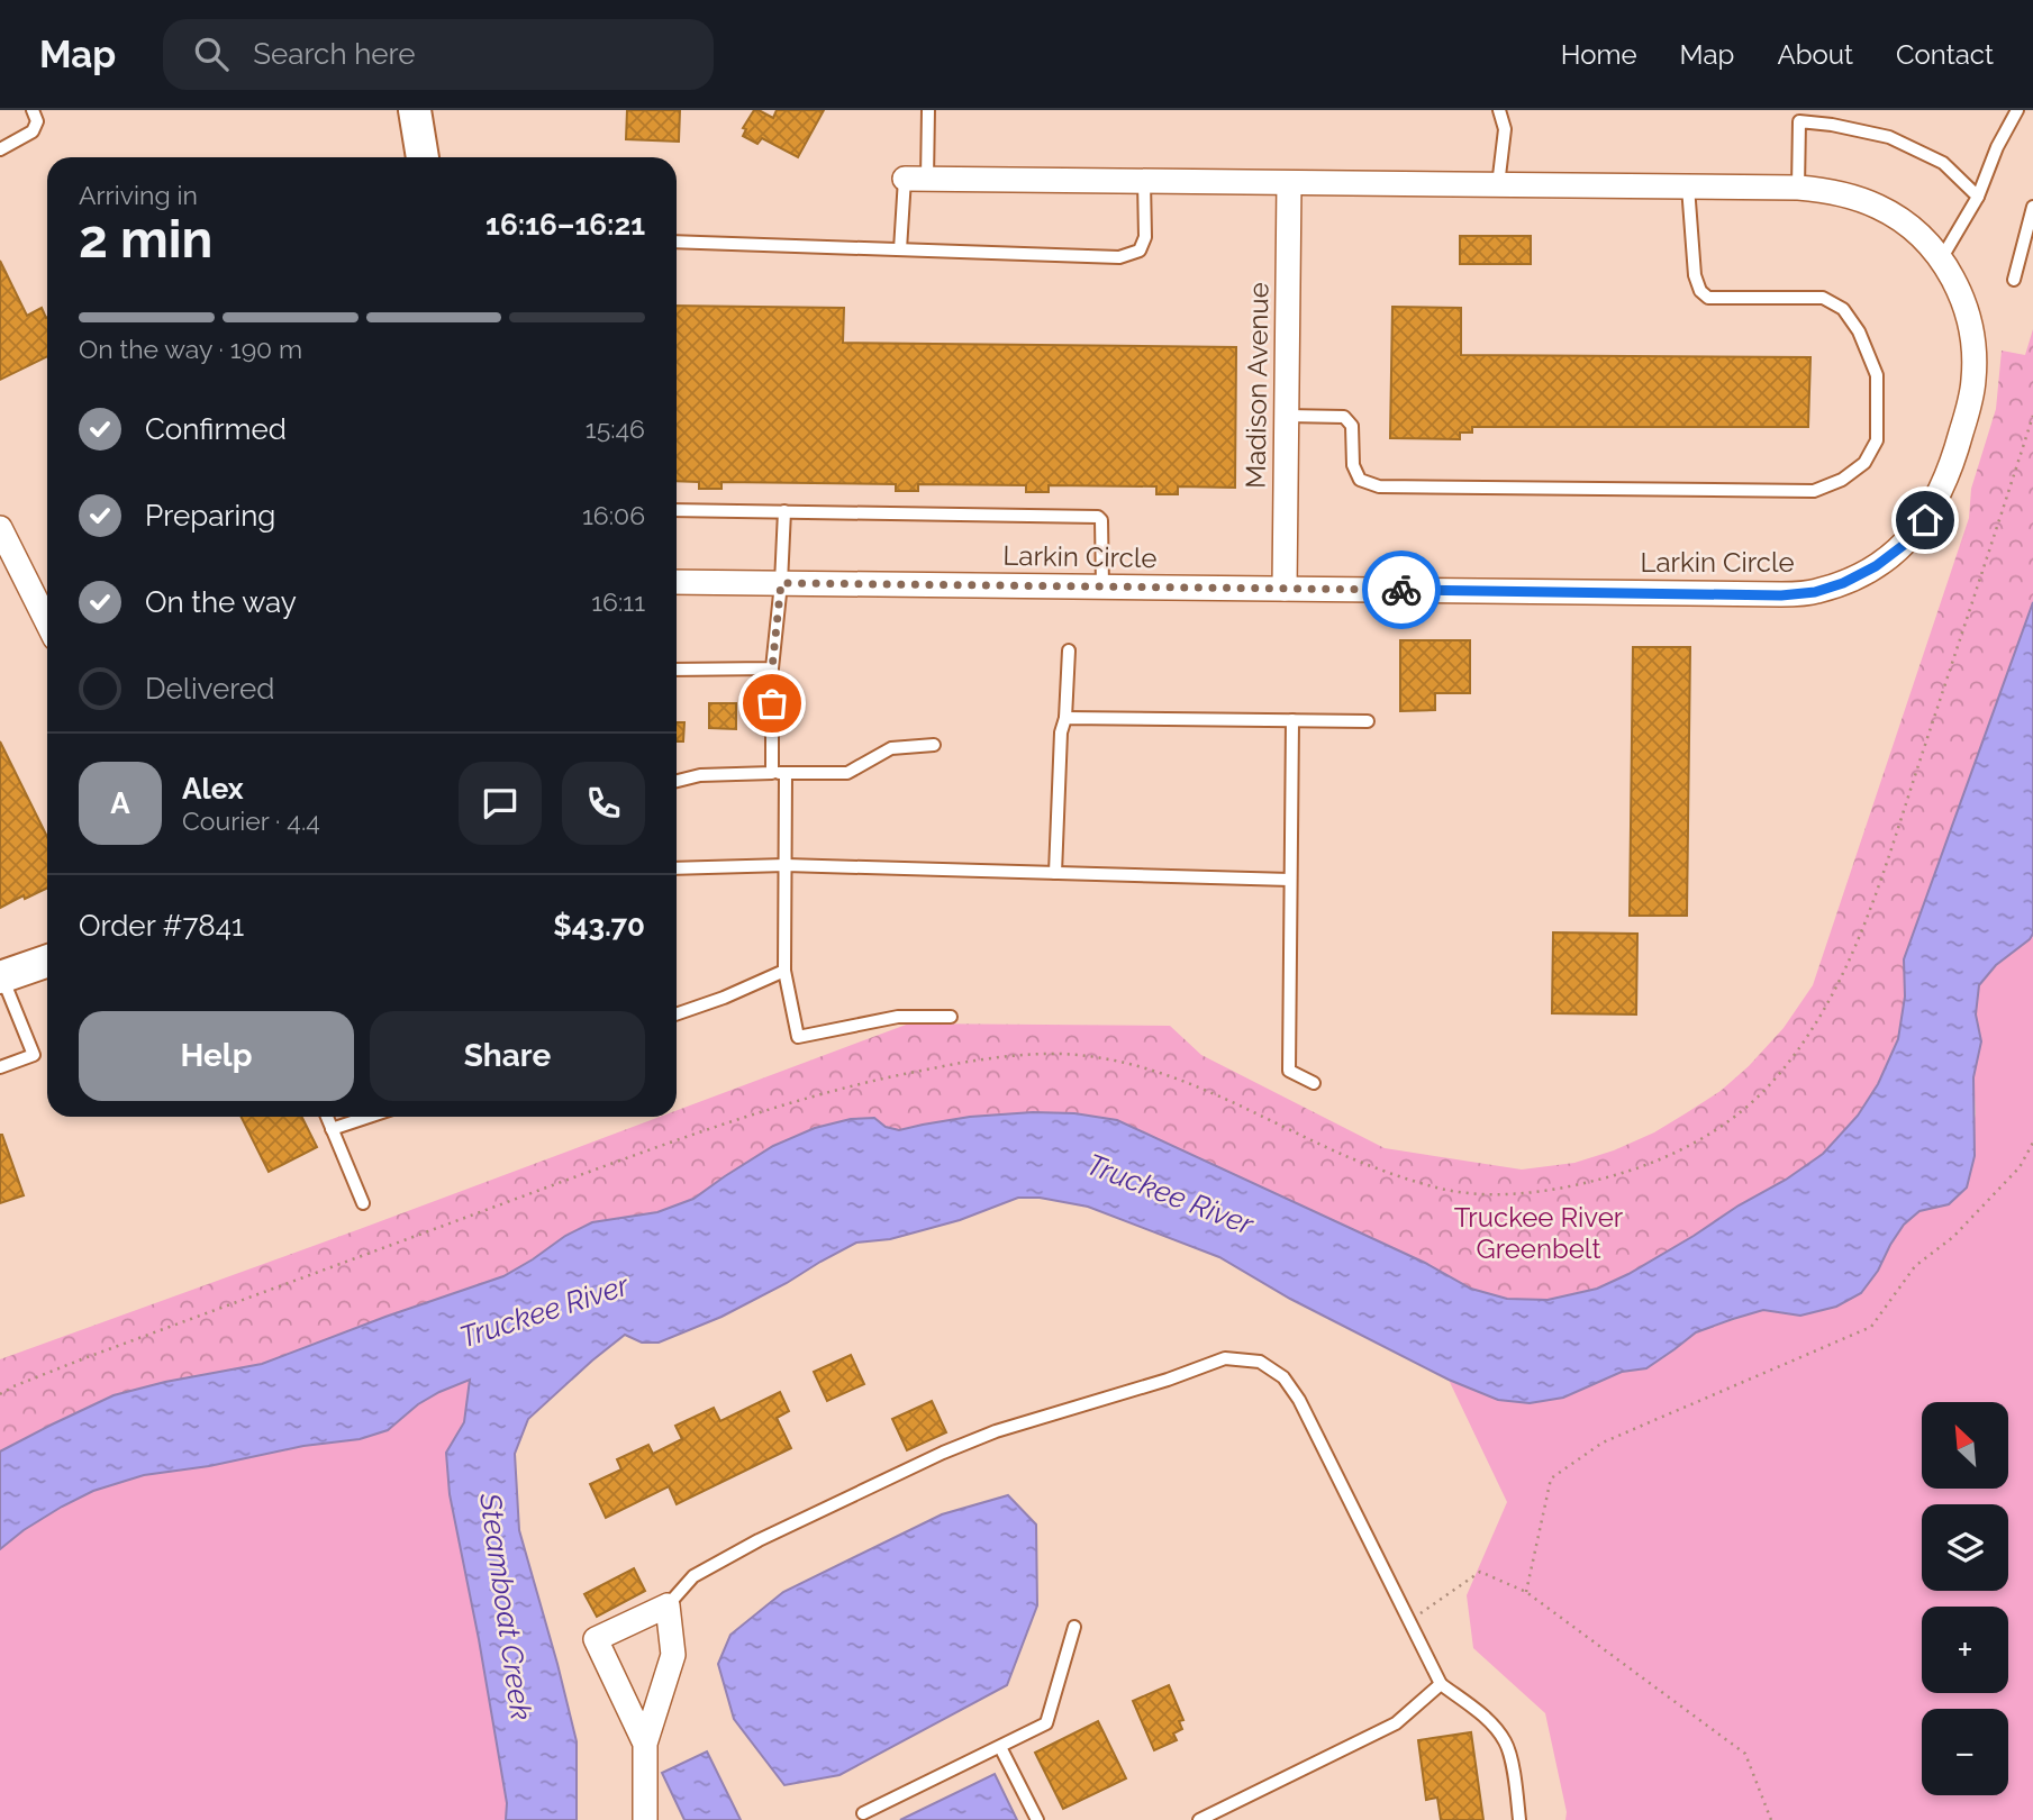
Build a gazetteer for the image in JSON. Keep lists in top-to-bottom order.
{
  "streets": {
    "street": ["Madison Avenue", "Larkin Circle"]
  },
  "crossings": [
    ["Madison Avenue", "Larkin Circle"]
  ],
  "water": ["Truckee River", "Steamboat Creek"],
  "parks": ["Truckee River Greenbelt"],
  "north": "top left",
  "page": {
    "header": "Map",
    "search": "Search here",
    "nav": [
      "Home",
      "Map",
      "About",
      "Contact"
    ],
    "heading": ["2 min", "Arriving in", "16:16–16:21"],
    "panel": [
      "Alex",
      "Courier · 4.4",
      "Order #7841",
      "$43.70"
    ],
    "bar": "On the way · 190 m",
    "list": [
      ["Confirmed", "15:46"],
      ["Preparing", "16:06"],
      ["On the way", "16:11"],
      "Delivered"
    ],
    "round": "A",
    "buttons": ["Help", "Share"],
    "map_buttons": ["+", "−"]
  }
}
